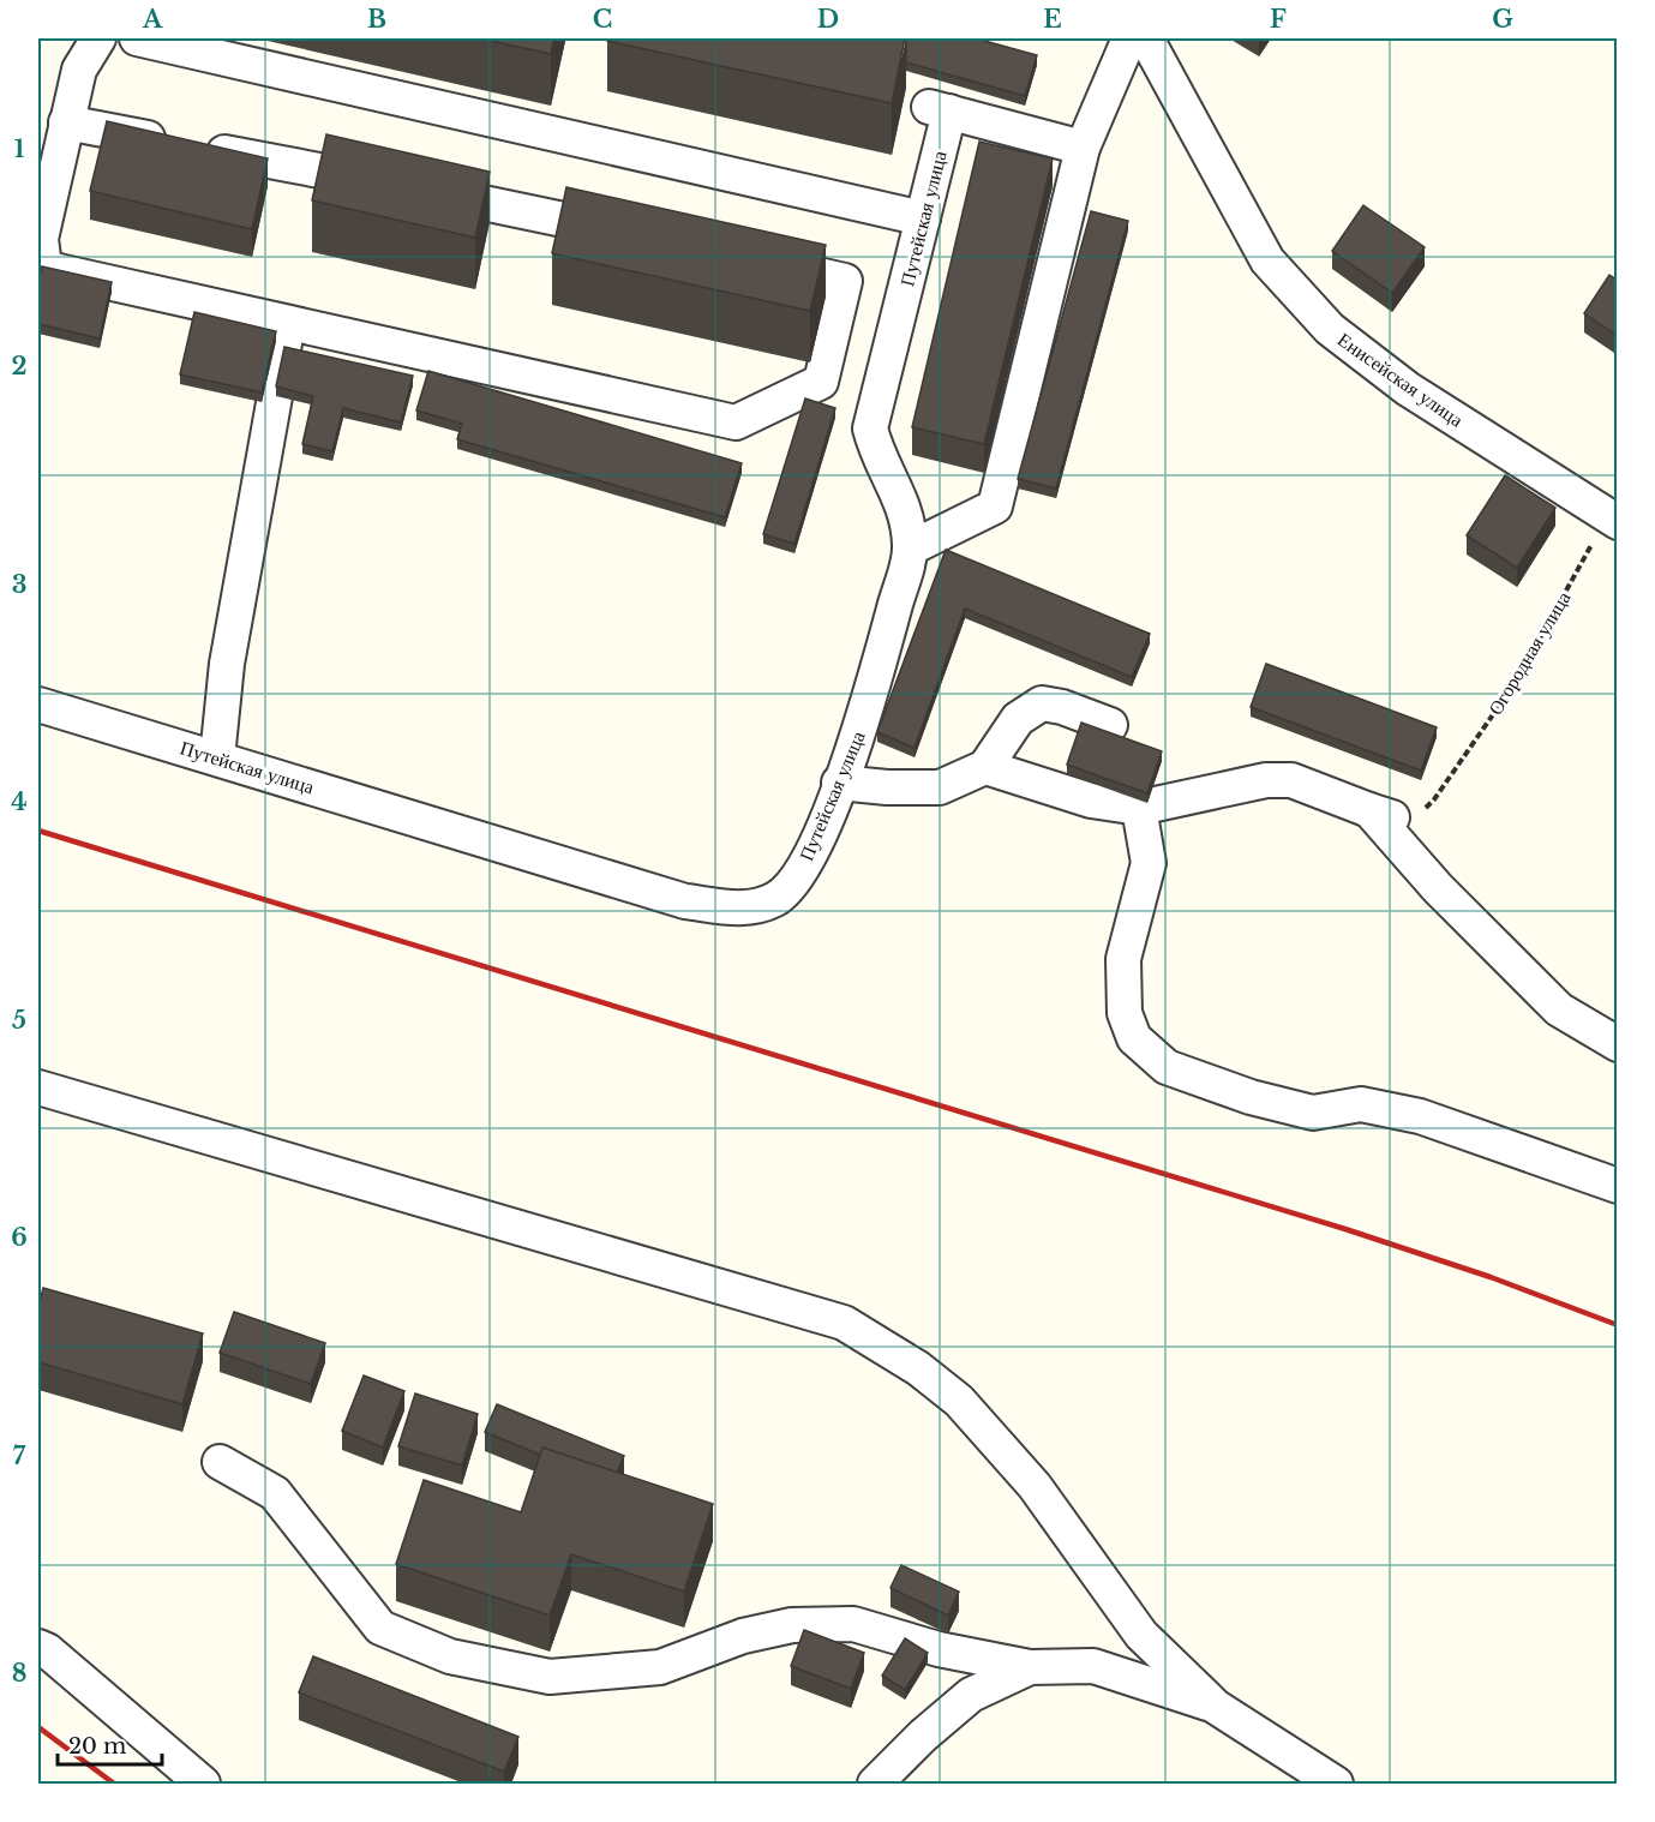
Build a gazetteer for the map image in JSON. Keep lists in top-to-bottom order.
{
  "streets": {
    "street": ["Путейская улица", "Енисейская улица"],
    "path": ["Огородная улица"]
  },
  "crossings": [
    ["Енисейская улица", "Огородная улица"]
  ],
  "scale_bar": "20 m",
  "grid": {
    "columns": [
      "A",
      "B",
      "C",
      "D",
      "E",
      "F",
      "G"
    ],
    "rows": [
      "1",
      "2",
      "3",
      "4",
      "5",
      "6",
      "7",
      "8"
    ]
  }
}
